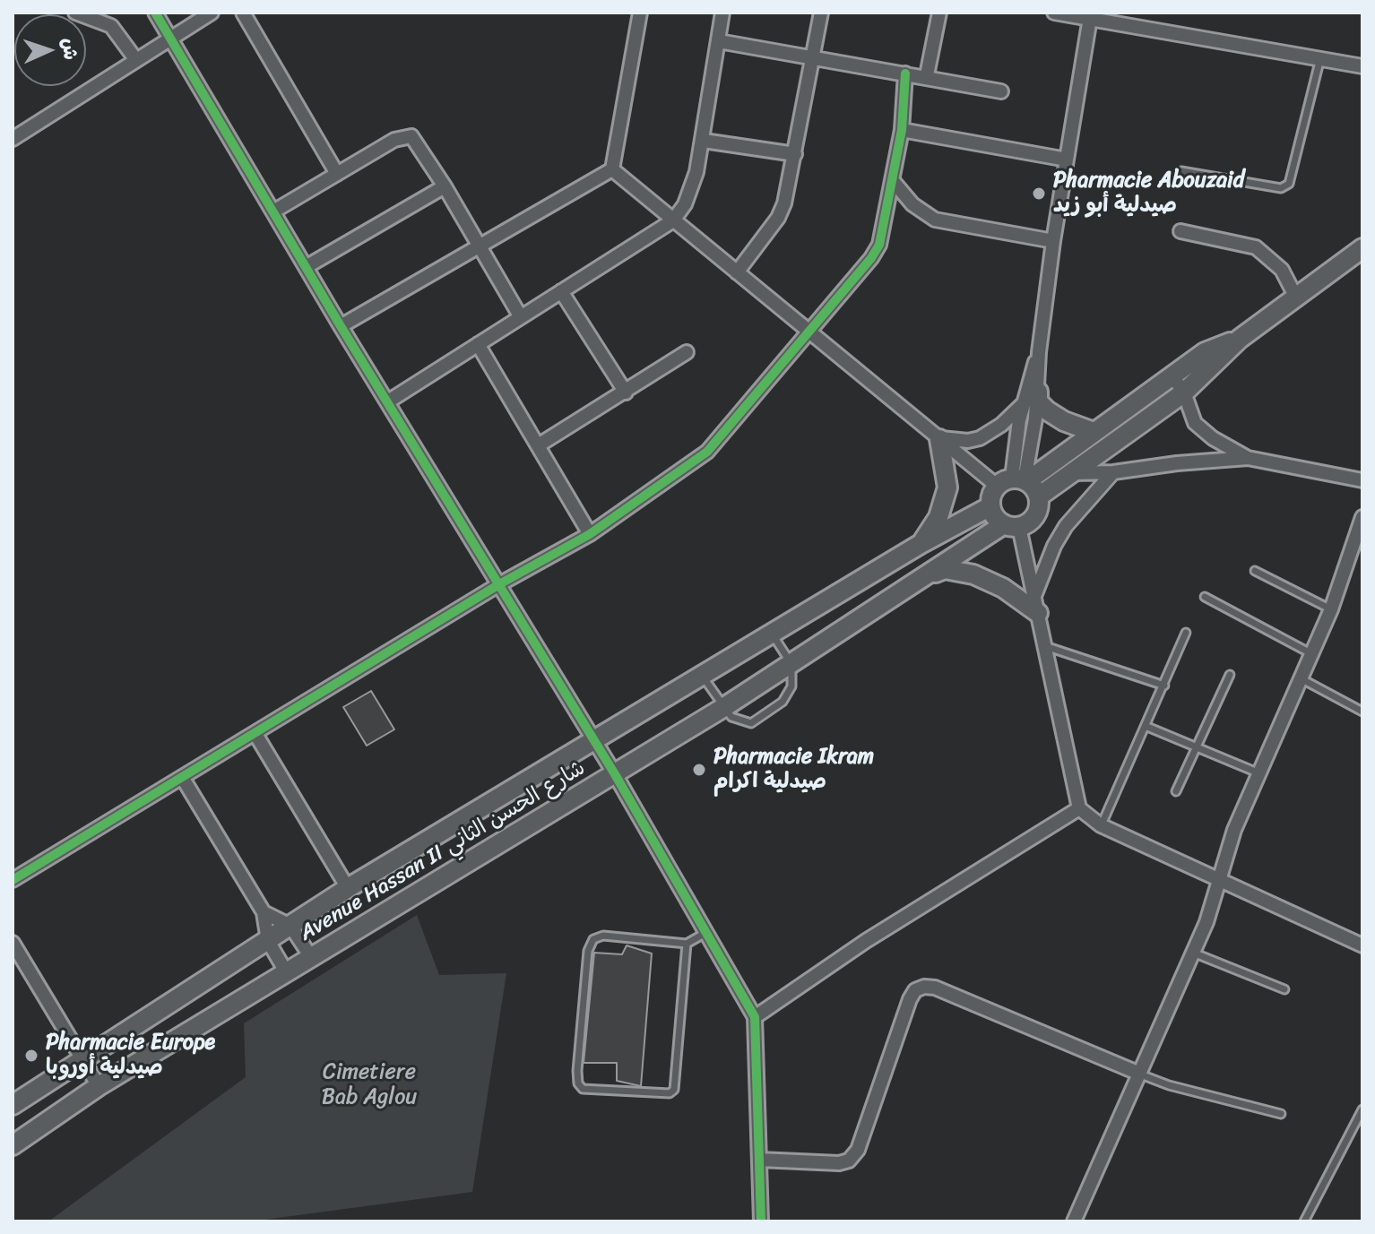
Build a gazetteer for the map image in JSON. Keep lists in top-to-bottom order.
{
  "streets": {
    "street": ["Avenue Hassan II شارع الحسن الثاني"]
  },
  "parks": ["Cimetiere Bab Aglou"],
  "places": ["Pharmacie Abouzaid صيدلية أبو زيد", "Pharmacie Ikram صيدلية اكرام", "Pharmacie Europe صيدلية أوروبا"],
  "north": "right"
}
